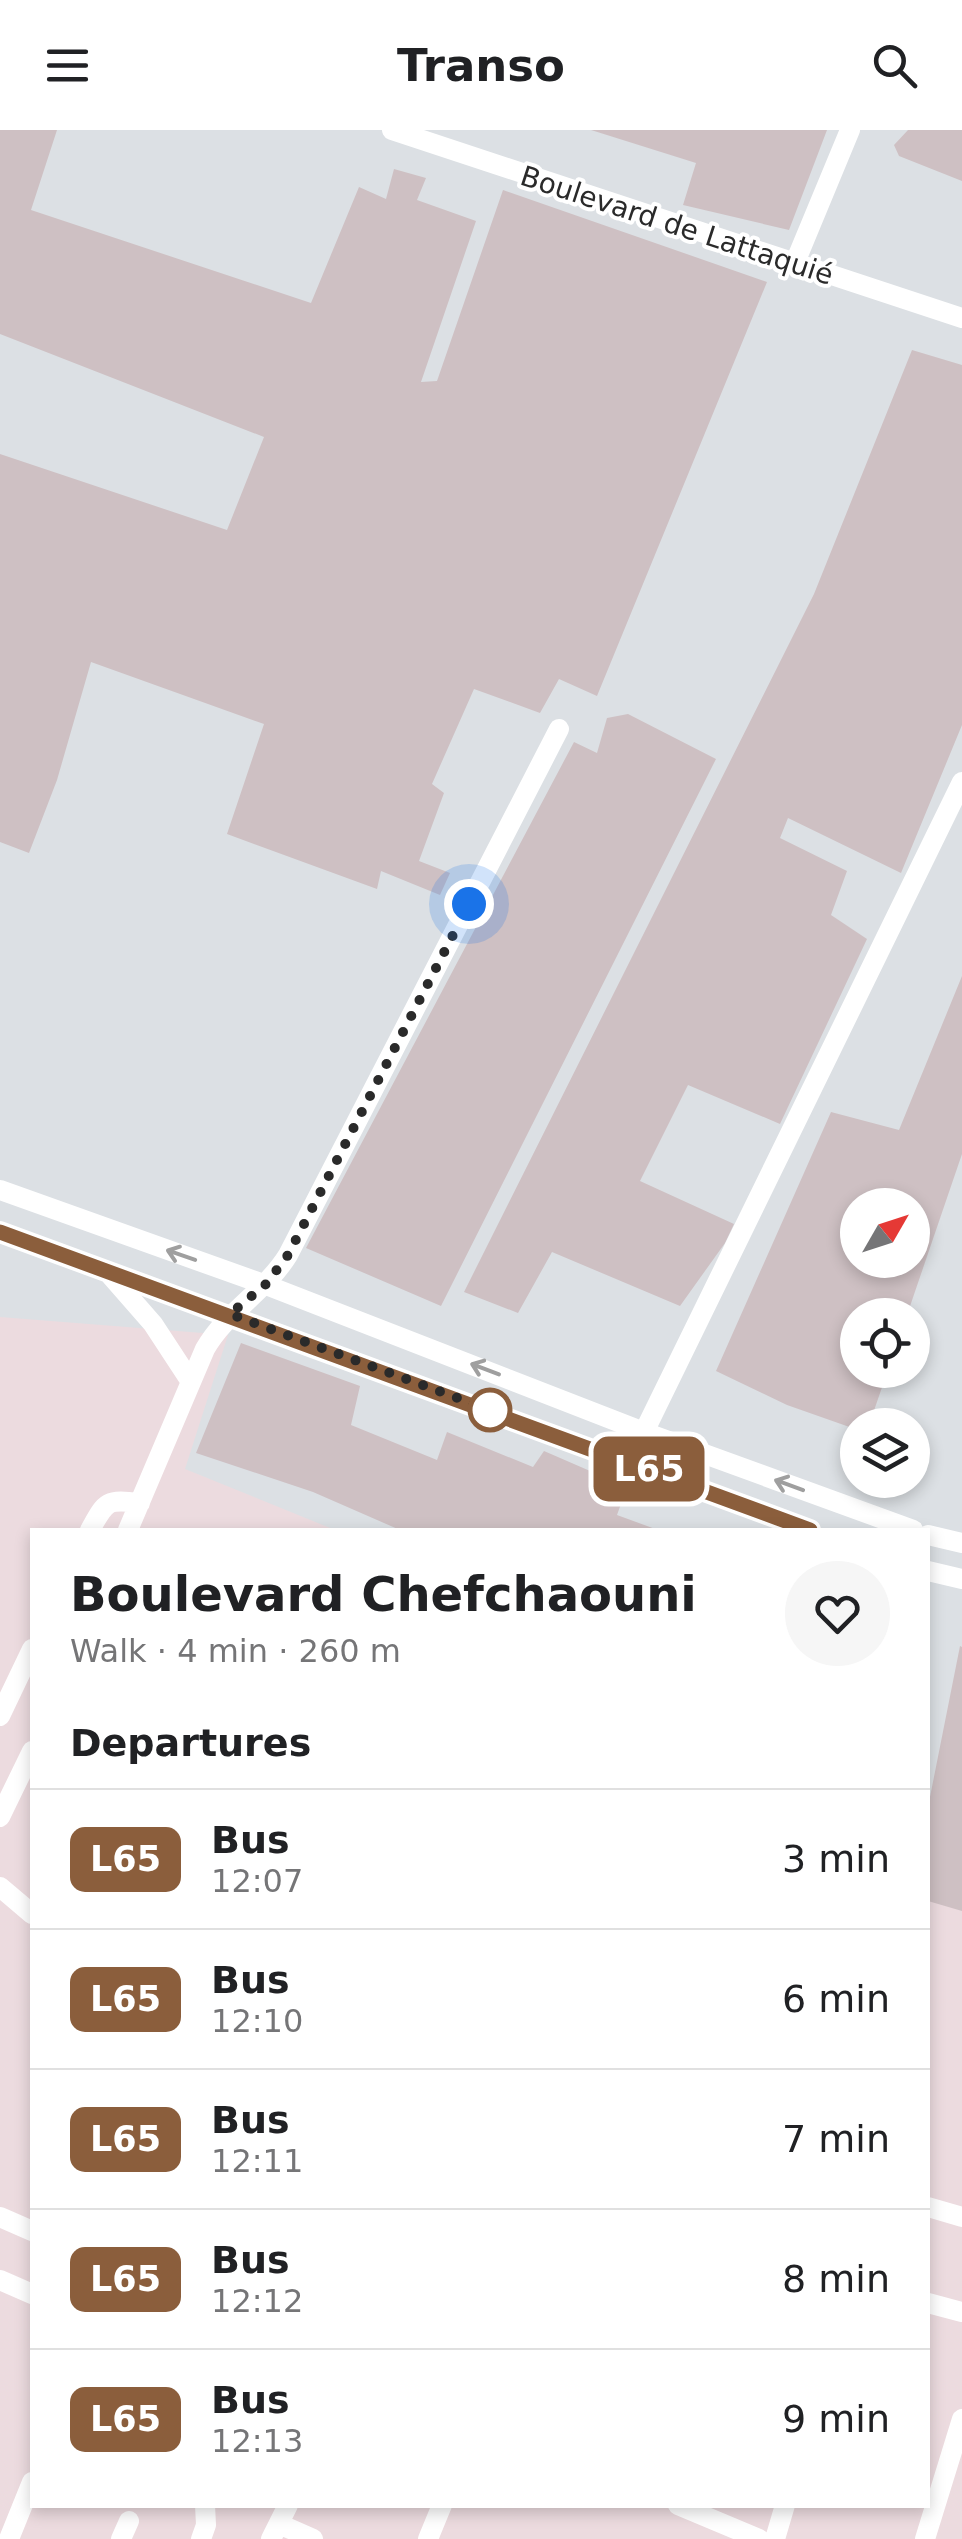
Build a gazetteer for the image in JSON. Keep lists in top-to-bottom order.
{
  "streets": {
    "street": ["Boulevard de Lattaquié"]
  },
  "lines": ["bus line L65"],
  "north": "top right",
  "page": {
    "header": "Transo",
    "on_map": "L65",
    "heading": [
      ["Boulevard Chefchaouni", "Walk · 4 min · 260 m"],
      "Departures"
    ],
    "list": [
      {
        "mark": "L65",
        "name": "Bus",
        "note": "12:07",
        "value": "3 min"
      },
      {
        "mark": "L65",
        "name": "Bus",
        "note": "12:10",
        "value": "6 min"
      },
      {
        "mark": "L65",
        "name": "Bus",
        "note": "12:11",
        "value": "7 min"
      },
      {
        "mark": "L65",
        "name": "Bus",
        "note": "12:12",
        "value": "8 min"
      },
      {
        "mark": "L65",
        "name": "Bus",
        "note": "12:13",
        "value": "9 min"
      }
    ]
  }
}
